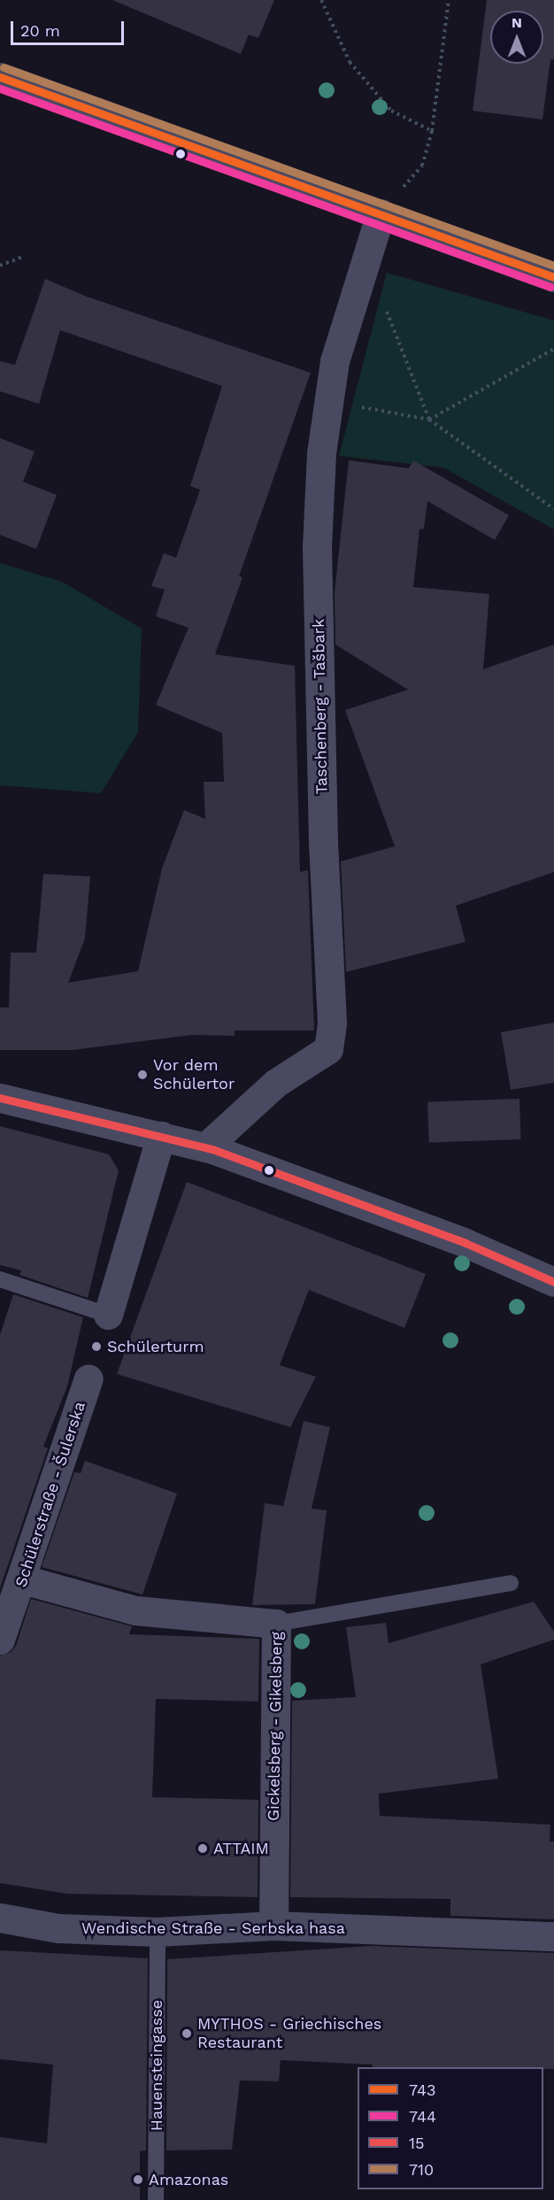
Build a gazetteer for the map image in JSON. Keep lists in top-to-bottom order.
{
  "streets": {
    "street": [
      "Taschenberg - Tašbark",
      "Schülerstraße - Šulerska",
      "Gickelsberg - Gikelsberg",
      "Wendische Straße - Serbska hasa"
    ],
    "lane": ["Hauensteingasse"]
  },
  "crossings": [
    ["Schülerstraße - Šulerska", "Gickelsberg - Gikelsberg"],
    ["Gickelsberg - Gikelsberg", "Wendische Straße - Serbska hasa"],
    ["Wendische Straße - Serbska hasa", "Hauensteingasse"]
  ],
  "places": [
    "Vor dem Schülertor",
    "Schülerturm",
    "ATTAIM",
    "MYTHOS - Griechisches Restaurant",
    "Amazonas"
  ],
  "lines": [
    "transit line 710",
    "transit line 743",
    "transit line 744",
    "transit line 15"
  ],
  "legend": [
    "743",
    "744",
    "15",
    "710"
  ],
  "scale_bar": "20 m",
  "north": "top"
}
